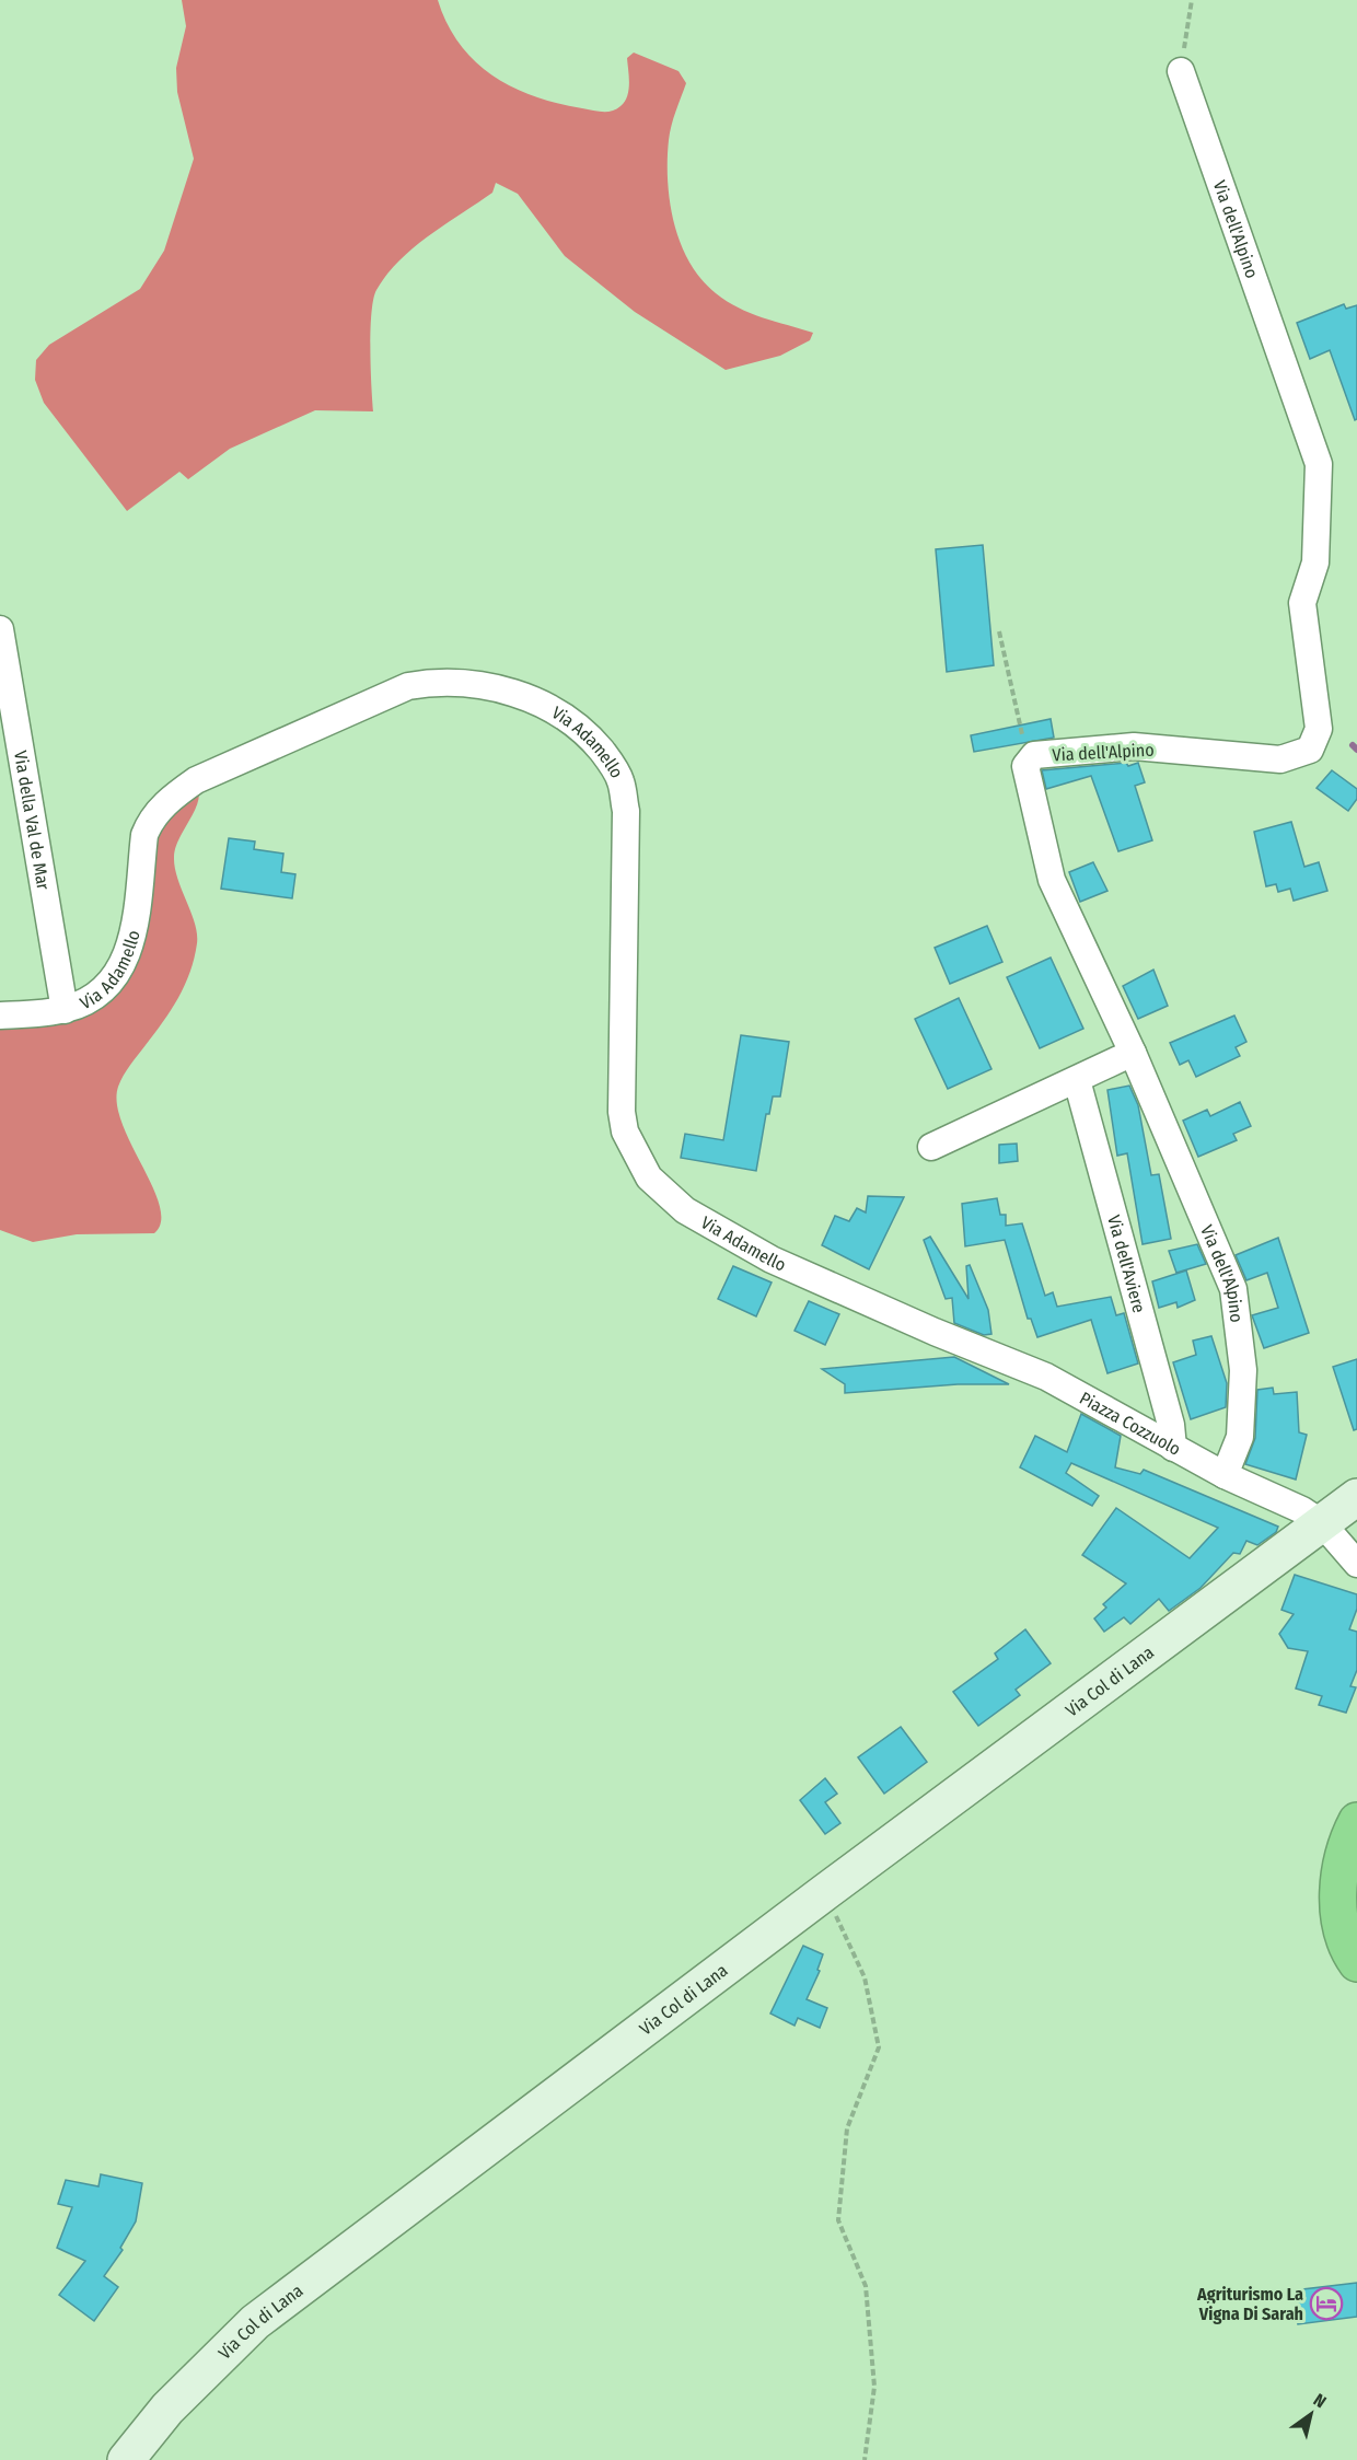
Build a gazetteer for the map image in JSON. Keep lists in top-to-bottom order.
{
  "streets": {
    "main road": ["Via Col di Lana"],
    "street": [
      "Via dell'Alpino",
      "Via Adamello",
      "Via della Val de Mar",
      "Via dell'Aviere",
      "Piazza Cozzuolo"
    ]
  },
  "crossings": [
    ["Via dell'Alpino", "Piazza Cozzuolo"],
    ["Via Adamello", "Via della Val de Mar"],
    ["Via Adamello", "Piazza Cozzuolo"],
    ["Via dell'Aviere", "Piazza Cozzuolo"],
    ["Piazza Cozzuolo", "Via Col di Lana"]
  ],
  "places": {
    "hotel": ["Agriturismo La Vigna Di Sarah"]
  },
  "north": "top right"
}
